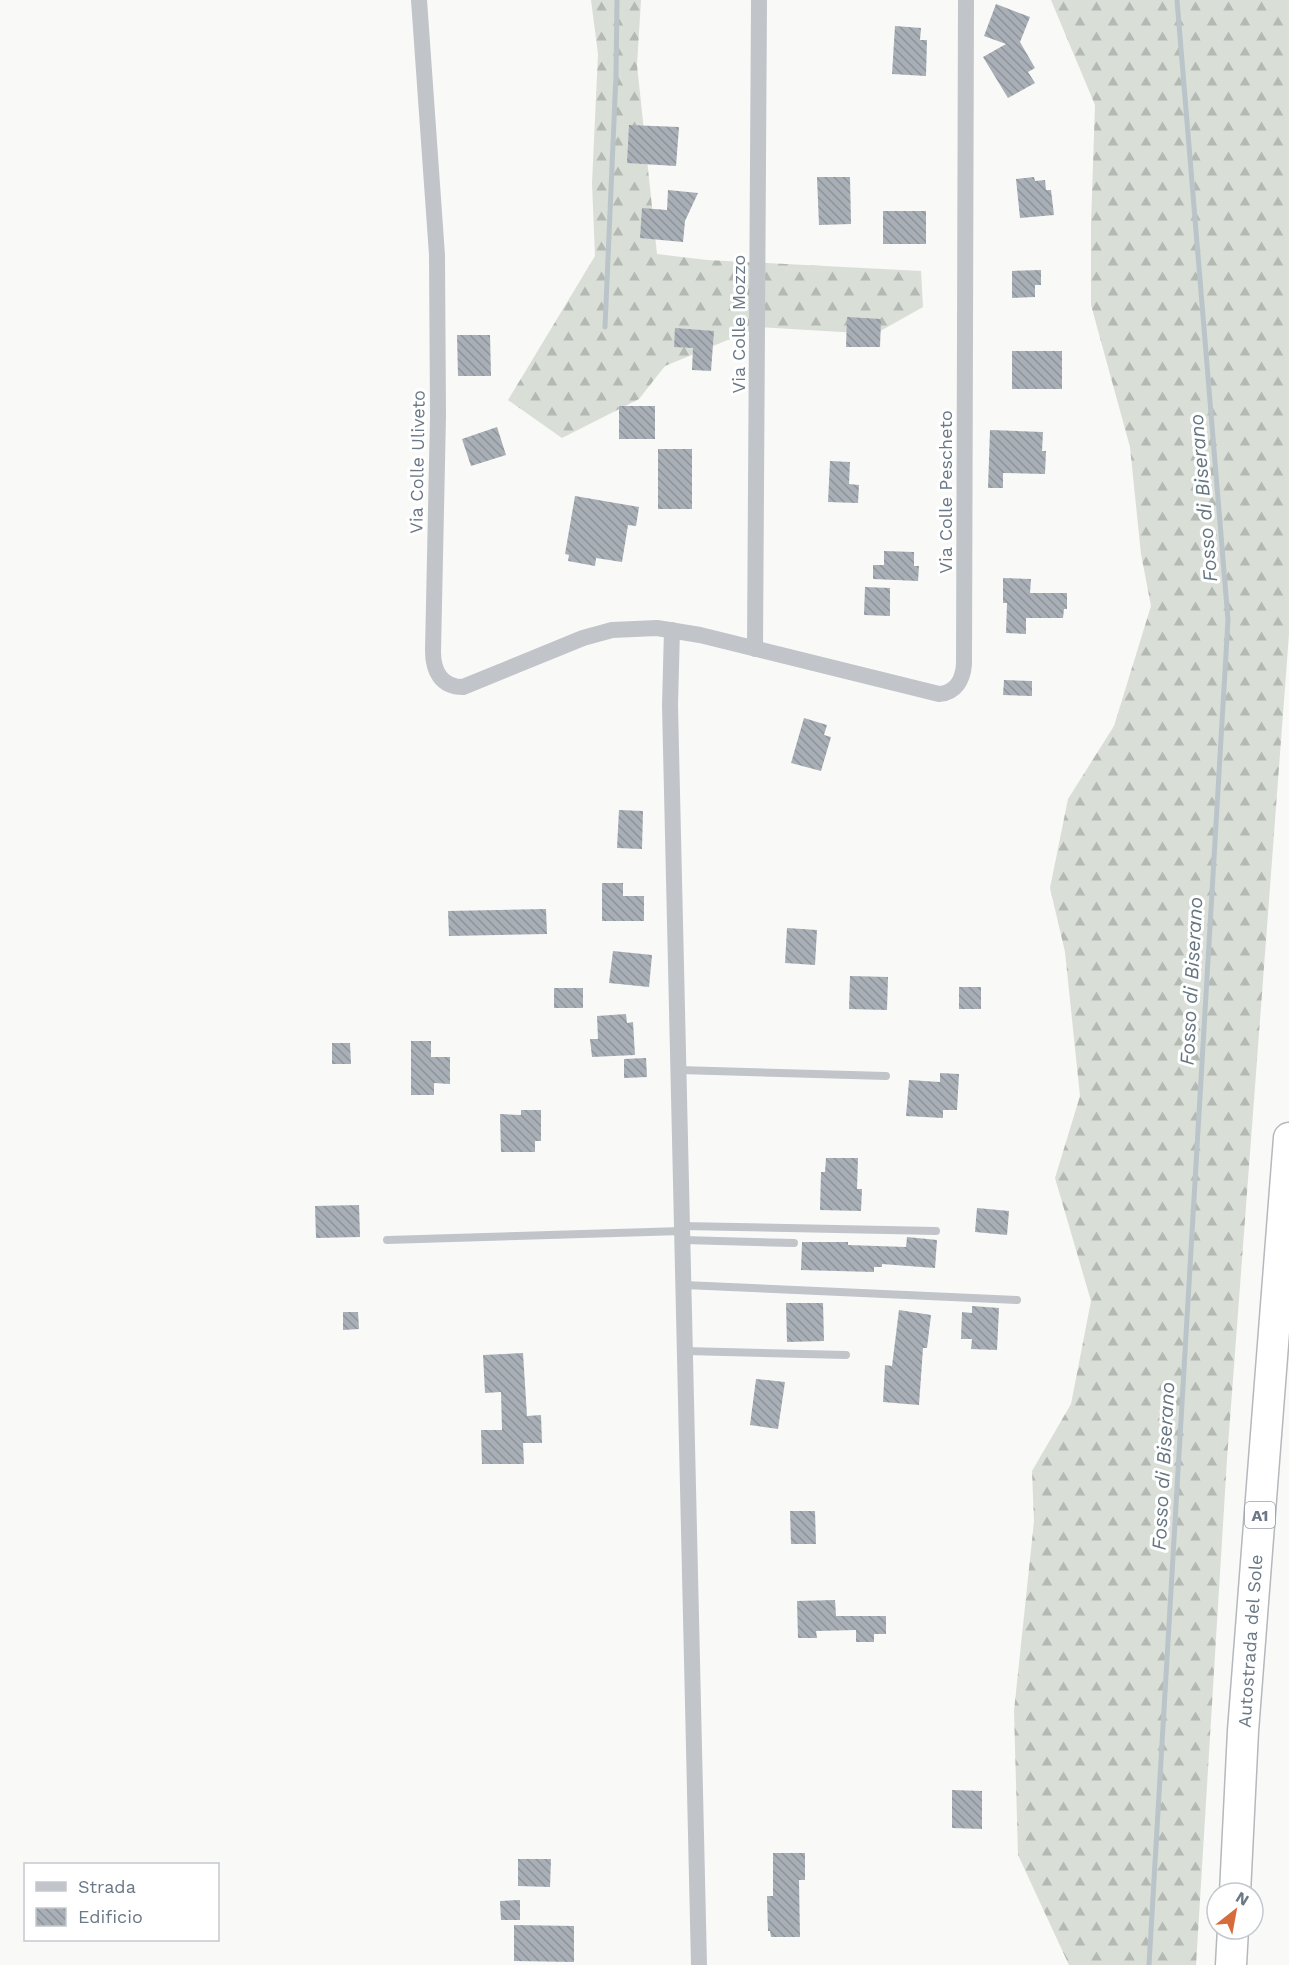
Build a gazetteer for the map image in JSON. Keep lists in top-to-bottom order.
{
  "streets": {
    "highway": ["A1", "Autostrada del Sole"],
    "street": ["Via Colle Mozzo", "Via Colle Uliveto", "Via Colle Pescheto"]
  },
  "crossings": [
    ["Via Colle Mozzo", "Via Colle Pescheto"],
    ["Via Colle Uliveto", "Via Colle Pescheto"]
  ],
  "water": ["Fosso di Biserano"],
  "legend": ["Strada", "Edificio"],
  "north": "top right"
}
